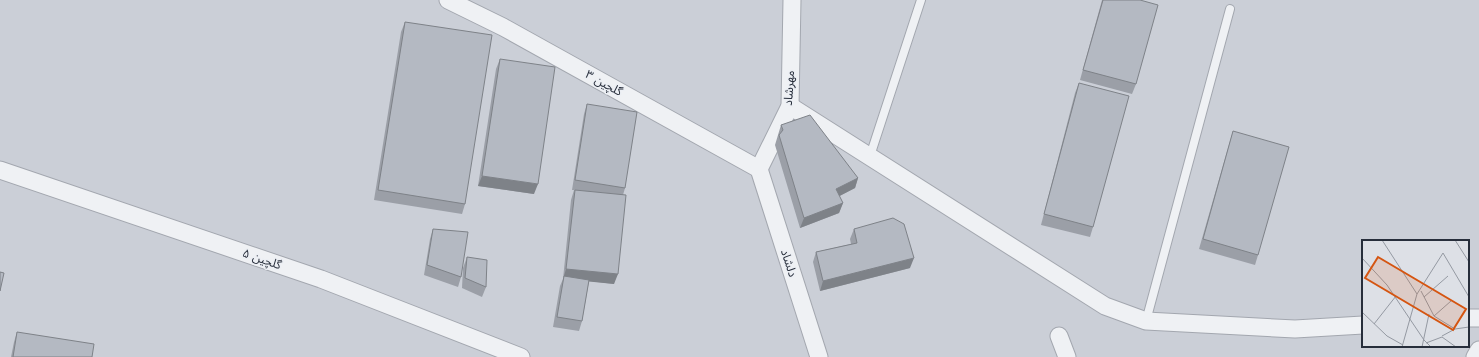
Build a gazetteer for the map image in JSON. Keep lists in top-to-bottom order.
{
  "streets": {
    "street": [
      "گلچین ۳",
      "مهرشاد",
      "گلچین ۵",
      "دلشاد"
    ]
  },
  "crossings": [
    ["گلچین ۳", "مهرشاد"],
    ["گلچین ۳", "دلشاد"],
    ["مهرشاد", "دلشاد"]
  ]
}
